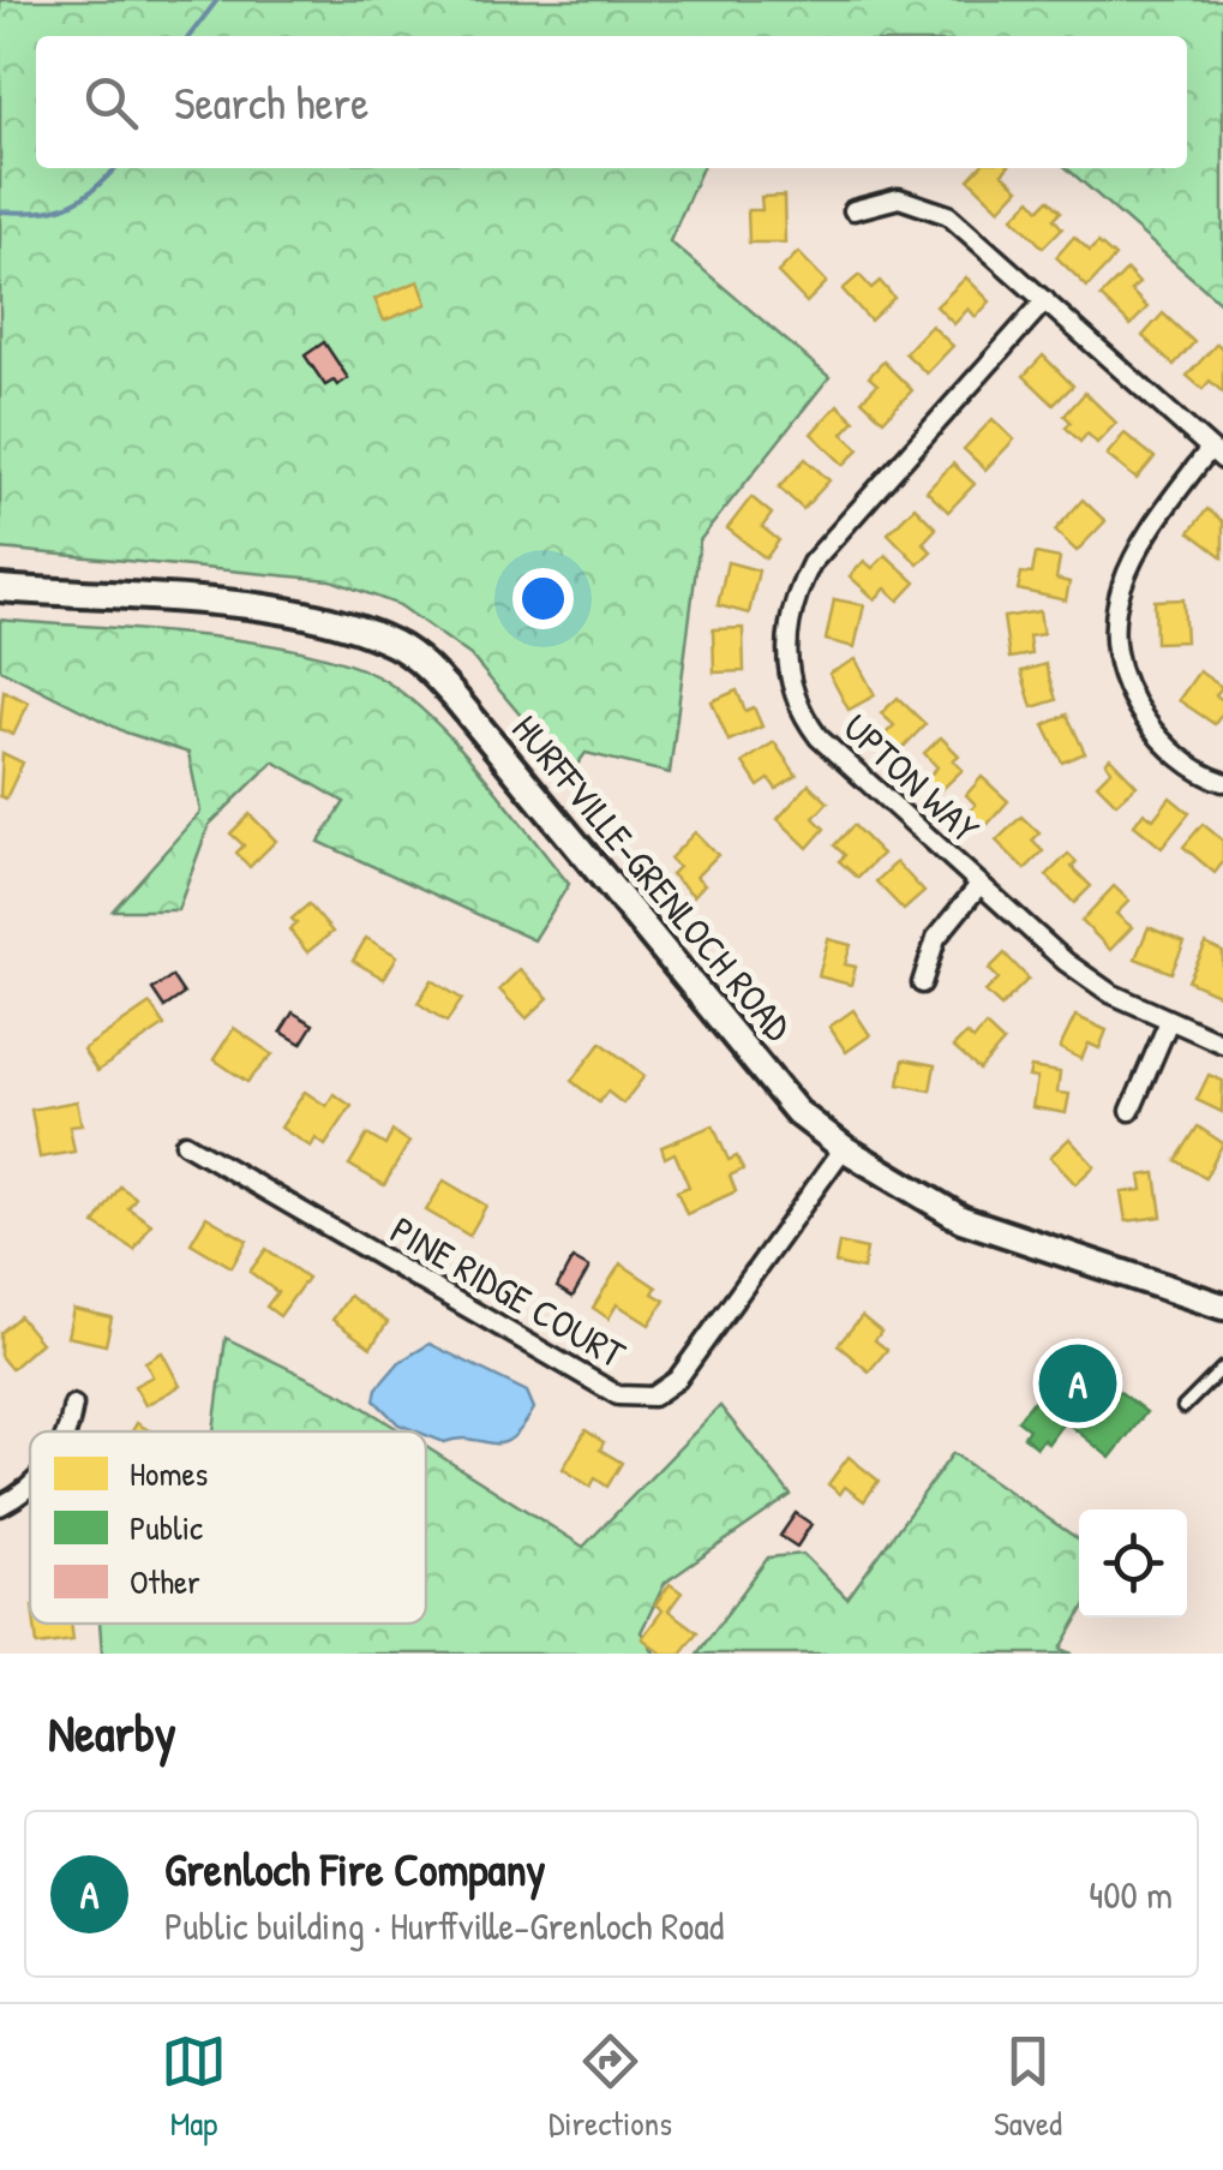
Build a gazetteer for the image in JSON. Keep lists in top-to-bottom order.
{
  "streets": {
    "main road": ["HURFFVILLE-GRENLOCH ROAD"],
    "street": ["UPTON WAY", "PINE RIDGE COURT"]
  },
  "crossings": [
    ["HURFFVILLE-GRENLOCH ROAD", "PINE RIDGE COURT"]
  ],
  "legend": ["Homes", "Public", "Other"],
  "page": {
    "search": "Search here",
    "pins": "A",
    "heading": "Nearby",
    "list": [
      {
        "mark": "A",
        "name": "Grenloch Fire Company",
        "note": "Public building · Hurffville-Grenloch Road",
        "value": "400 m"
      }
    ],
    "nav": ["Map", "Directions", "Saved"]
  }
}
